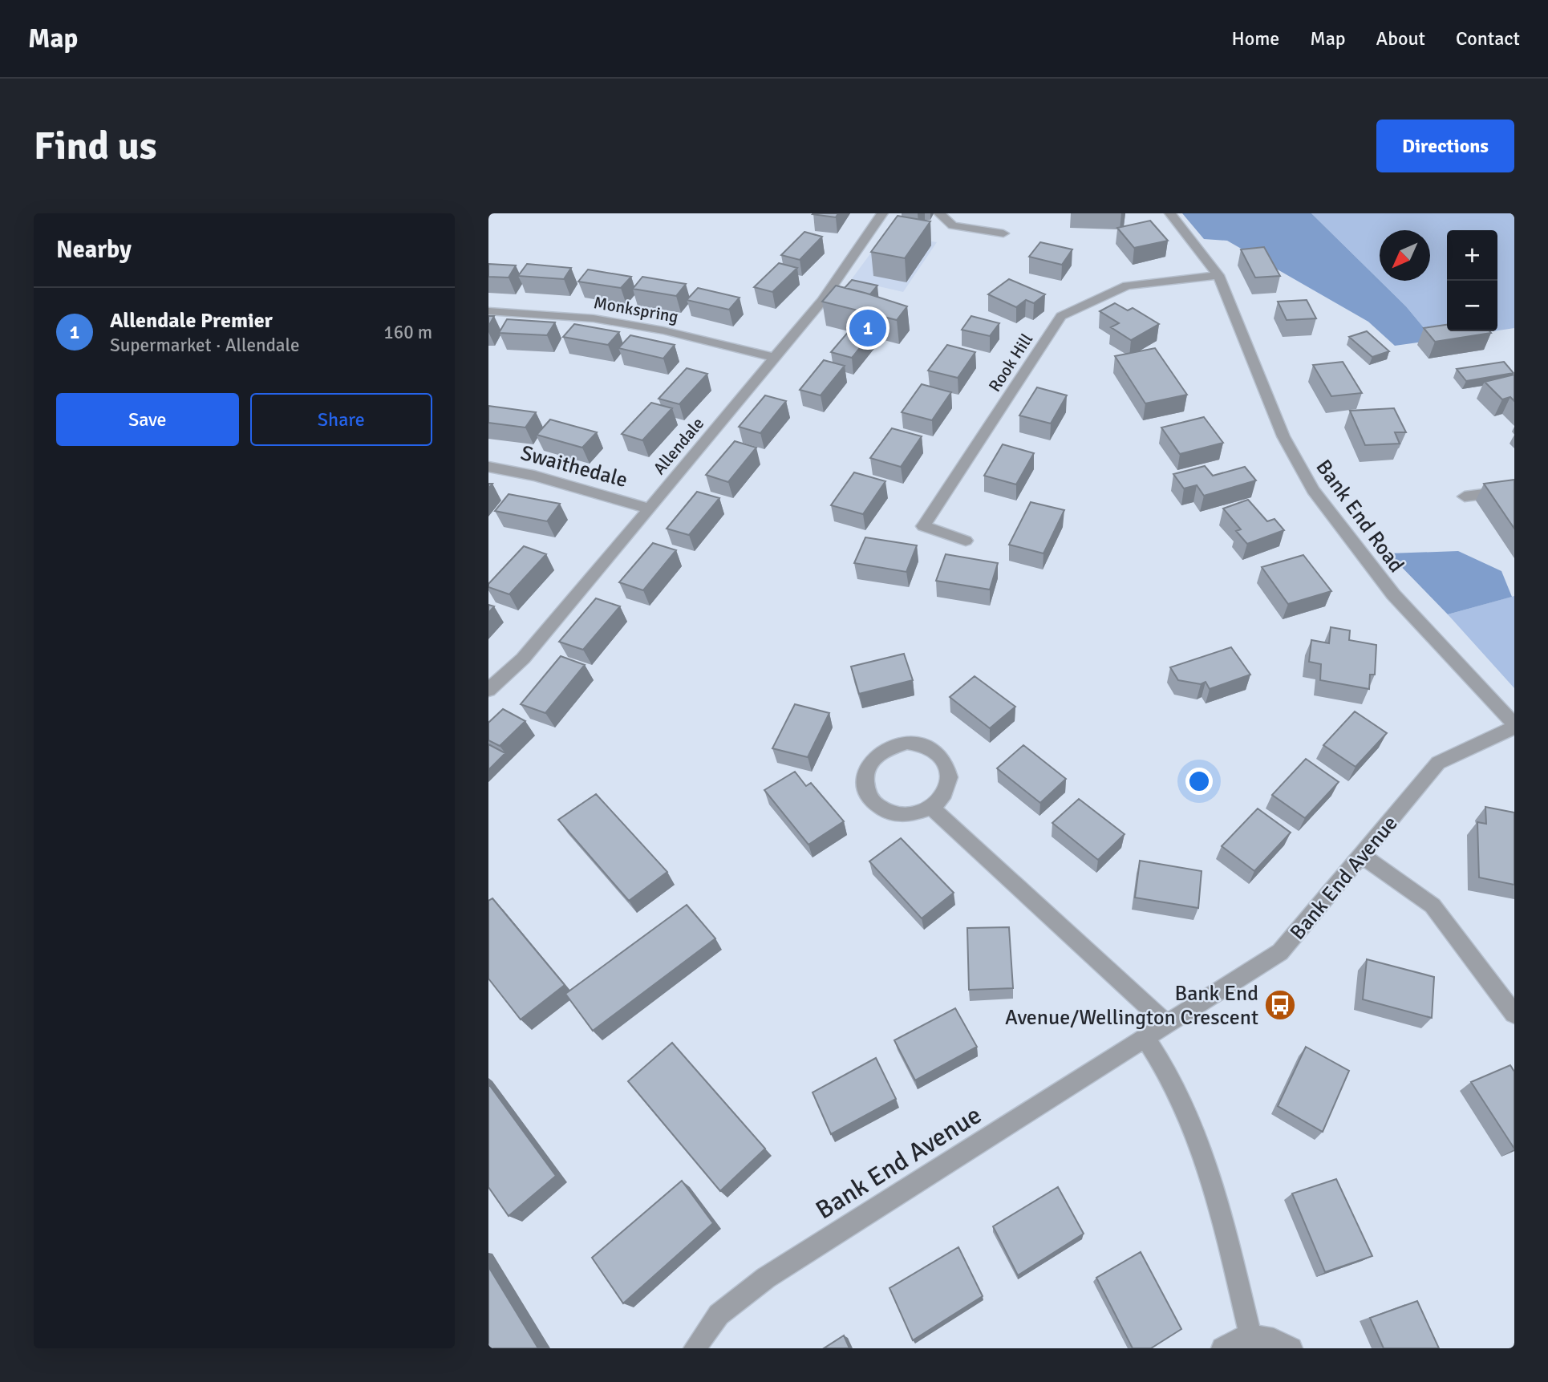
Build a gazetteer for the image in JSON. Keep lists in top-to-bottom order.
{
  "streets": {
    "street": [
      "Monkspring",
      "Rook Hill",
      "Allendale",
      "Swaithedale",
      "Bank End Road",
      "Bank End Avenue"
    ]
  },
  "crossings": [
    ["Monkspring", "Allendale"],
    ["Rook Hill", "Bank End Road"],
    ["Allendale", "Swaithedale"],
    ["Bank End Road", "Bank End Avenue"]
  ],
  "places": {
    "bus stop": ["Bank End Avenue/Wellington Crescent"]
  },
  "north": "bottom left",
  "page": {
    "header": "Map",
    "nav": [
      "Home",
      "Map",
      "About",
      "Contact"
    ],
    "buttons": [
      "Directions",
      ["Save", "Share"]
    ],
    "title": "Find us",
    "heading": "Nearby",
    "map_buttons": ["+", "−"],
    "list": [
      {
        "mark": "1",
        "name": "Allendale Premier",
        "note": "Supermarket · Allendale",
        "value": "160 m"
      }
    ],
    "pins": "1"
  }
}
